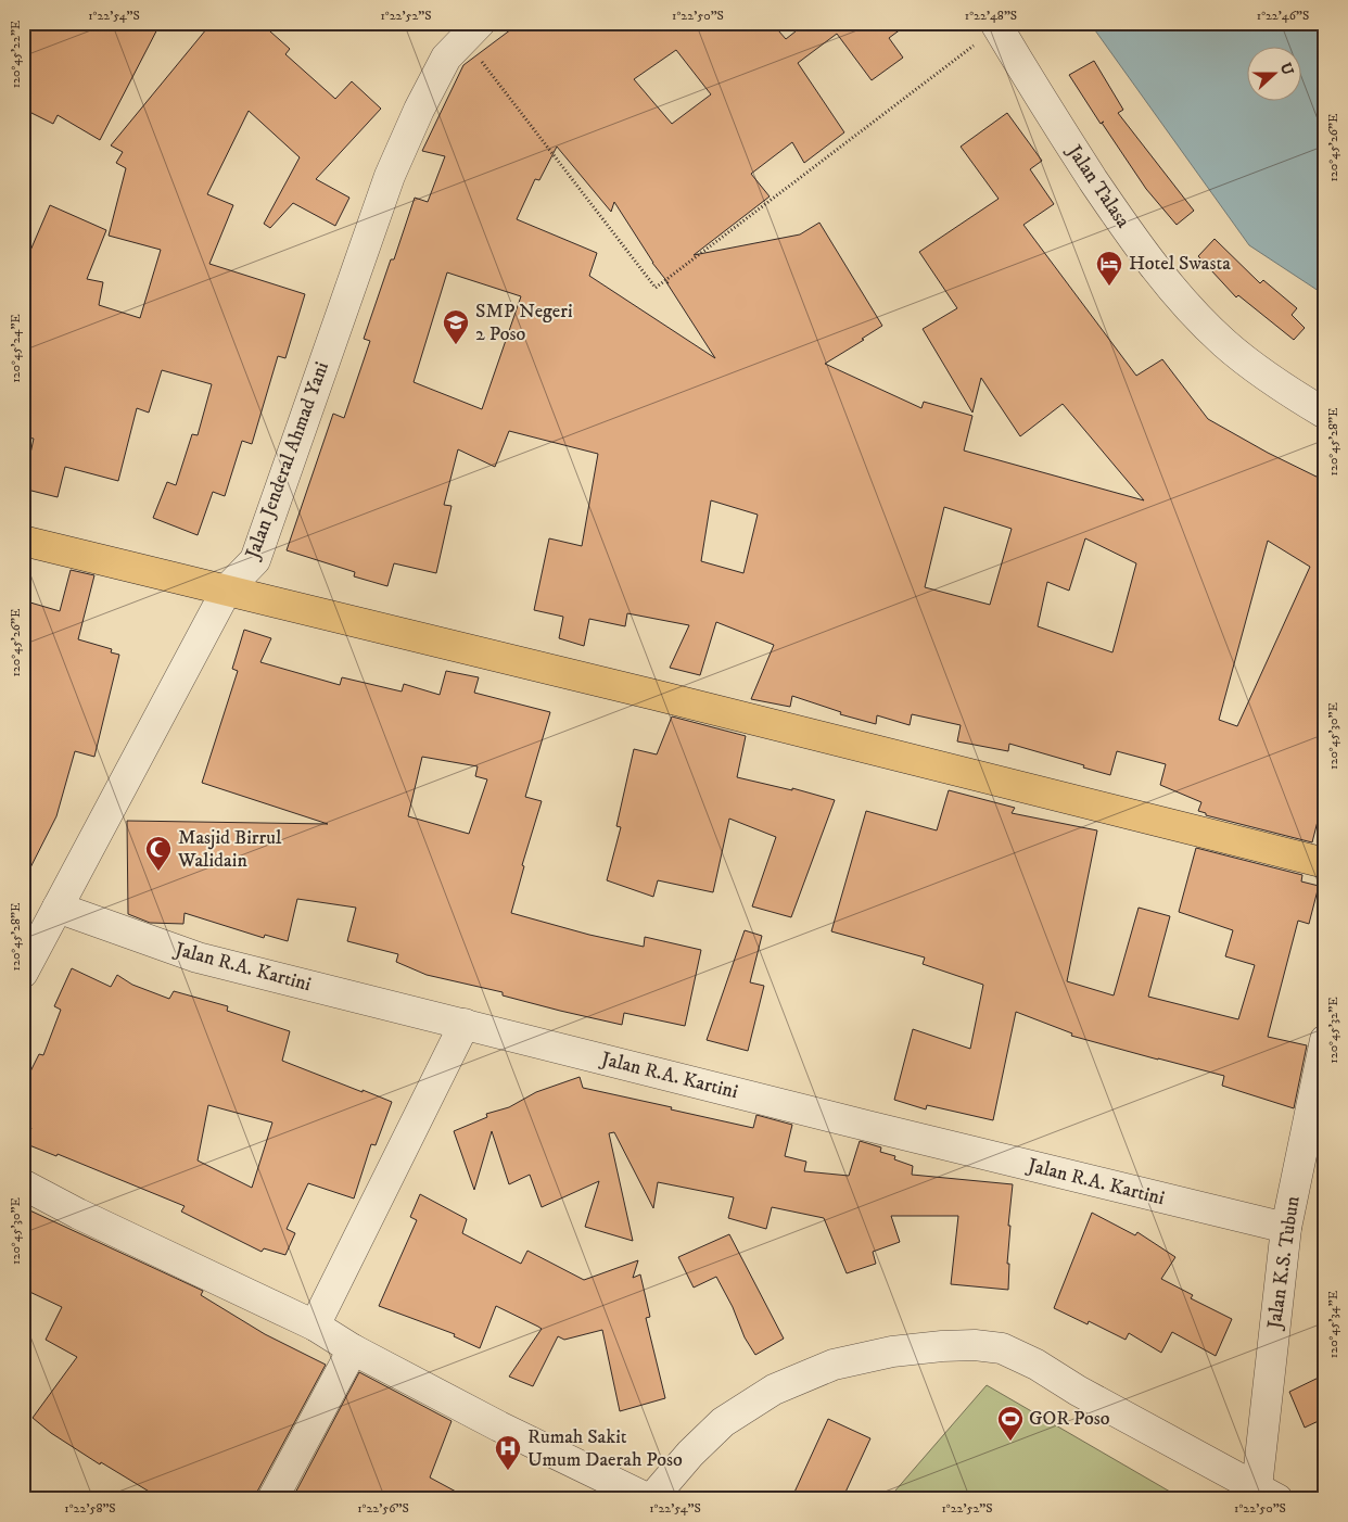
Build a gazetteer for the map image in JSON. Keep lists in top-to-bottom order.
{
  "streets": {
    "street": [
      "Jalan Talasa",
      "Jalan Jenderal Ahmad Yani",
      "Jalan R.A. Kartini",
      "Jalan K.S. Tubun"
    ]
  },
  "crossings": [
    ["Jalan Jenderal Ahmad Yani", "Jalan R.A. Kartini"],
    ["Jalan R.A. Kartini", "Jalan K.S. Tubun"]
  ],
  "places": {
    "hotel": ["Hotel Swasta"],
    "school or university": ["SMP Negeri 2 Poso"],
    "mosque": ["Masjid Birrul Walidain"],
    "sports": ["GOR Poso"],
    "hospital": ["Rumah Sakit Umum Daerah Poso"]
  },
  "north": "right",
  "coordinates": [
    "1°22'54\"S",
    "1°22'52\"S",
    "1°22'50\"S",
    "1°22'48\"S",
    "1°22'46\"S",
    "120°45'22\"E",
    "120°45'26\"E",
    "120°45'24\"E",
    "120°45'28\"E",
    "120°45'30\"E",
    "120°45'32\"E",
    "120°45'34\"E",
    "1°22'58\"S",
    "1°22'56\"S"
  ]
}
